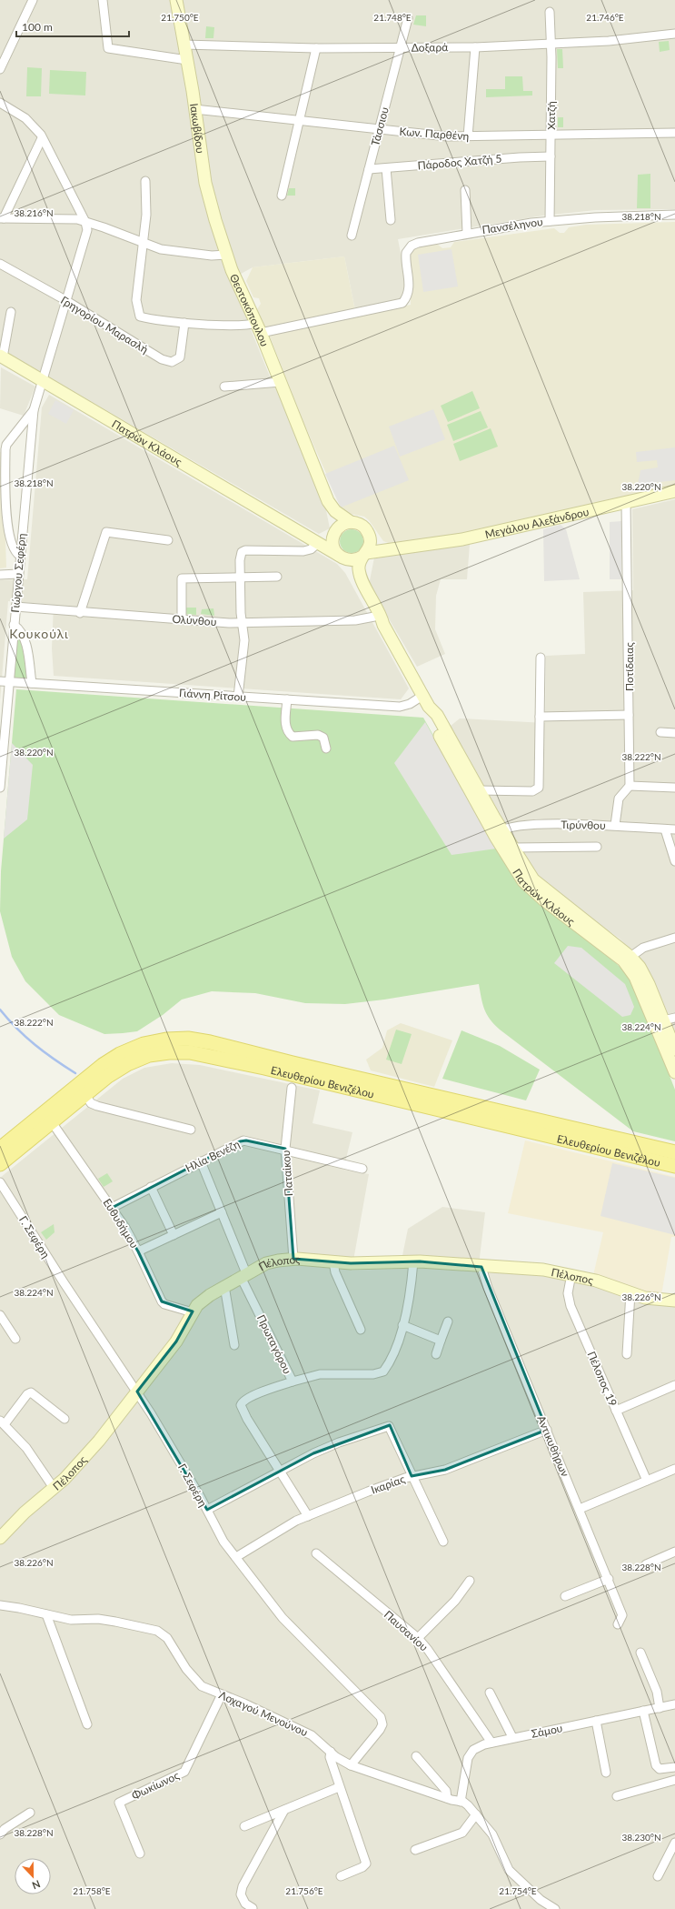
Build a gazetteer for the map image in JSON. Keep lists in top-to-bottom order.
{
  "streets": {
    "main road": [
      "Ιακωβίδου",
      "Θεοτοκόπουλου",
      "Πατρών Κλάους",
      "Μεγάλου Αλεξάνδρου",
      "Ελευθερίου Βενιζέλου",
      "Πέλοπος"
    ],
    "street": [
      "Δοξαρά",
      "Χατζή",
      "Τάσσιου",
      "Κων. Παρθένη",
      "Πάροδος Χατζή 5",
      "Πανσέληνου",
      "Γρηγορίου Μαρασλή",
      "Γιώργου Σεφέρη",
      "Ολύνθου",
      "Ποτίδαιας",
      "Γιάννη Ρίτσου",
      "Τιρύνθου",
      "Ηλία Βενέζη",
      "Παταίκου",
      "Ευθυδήμου",
      "Γ. Σεφέρη",
      "Πρωταγόρου",
      "Πέλοπος 19",
      "Αντικυθήρων",
      "Ικαρίας",
      "Παυσανίου",
      "Λοχαγού Μενούνου",
      "Σάμου",
      "Φωκίωνος"
    ]
  },
  "crossings": [
    ["Δοξαρά", "Χατζή"],
    ["Δοξαρά", "Τάσσιου"],
    ["Δοξαρά", "Ιακωβίδου"],
    ["Χατζή", "Κων. Παρθένη"],
    ["Χατζή", "Πάροδος Χατζή 5"],
    ["Χατζή", "Πανσέληνου"],
    ["Τάσσιου", "Κων. Παρθένη"],
    ["Τάσσιου", "Πάροδος Χατζή 5"],
    ["Ιακωβίδου", "Κων. Παρθένη"],
    ["Ιακωβίδου", "Θεοτοκόπουλου"],
    ["Πανσέληνου", "Θεοτοκόπουλου"],
    ["Γρηγορίου Μαρασλή", "Γιώργου Σεφέρη"],
    ["Πατρών Κλάους", "Γιώργου Σεφέρη"],
    ["Πατρών Κλάους", "Γιάννη Ρίτσου"],
    ["Πατρών Κλάους", "Τιρύνθου"],
    ["Μεγάλου Αλεξάνδρου", "Ποτίδαιας"],
    ["Γιώργου Σεφέρη", "Ολύνθου"],
    ["Γιώργου Σεφέρη", "Γιάννη Ρίτσου"],
    ["Ελευθερίου Βενιζέλου", "Ευθυδήμου"],
    ["Ηλία Βενέζη", "Παταίκου"],
    ["Ηλία Βενέζη", "Ευθυδήμου"],
    ["Ηλία Βενέζη", "Πρωταγόρου"],
    ["Παταίκου", "Πέλοπος"],
    ["Ευθυδήμου", "Πέλοπος"],
    ["Γ. Σεφέρη", "Πέλοπος"],
    ["Γ. Σεφέρη", "Ικαρίας"],
    ["Γ. Σεφέρη", "Λοχαγού Μενούνου"],
    ["Πέλοπος", "Πρωταγόρου"],
    ["Πέλοπος", "Πέλοπος 19"],
    ["Πέλοπος", "Αντικυθήρων"],
    ["Αντικυθήρων", "Ικαρίας"],
    ["Παυσανίου", "Σάμου"],
    ["Λοχαγού Μενούνου", "Σάμου"],
    ["Λοχαγού Μενούνου", "Φωκίωνος"]
  ],
  "districts": ["Κουκούλι"],
  "scale_bar": "100 m",
  "north": "bottom",
  "coordinates": [
    "21.746°E",
    "21.750°E",
    "21.748°E",
    "38.216°N",
    "38.218°N",
    "38.220°N",
    "38.222°N",
    "38.224°N",
    "38.226°N",
    "38.228°N",
    "38.230°N",
    "21.758°E",
    "21.756°E",
    "21.754°E"
  ]
}
